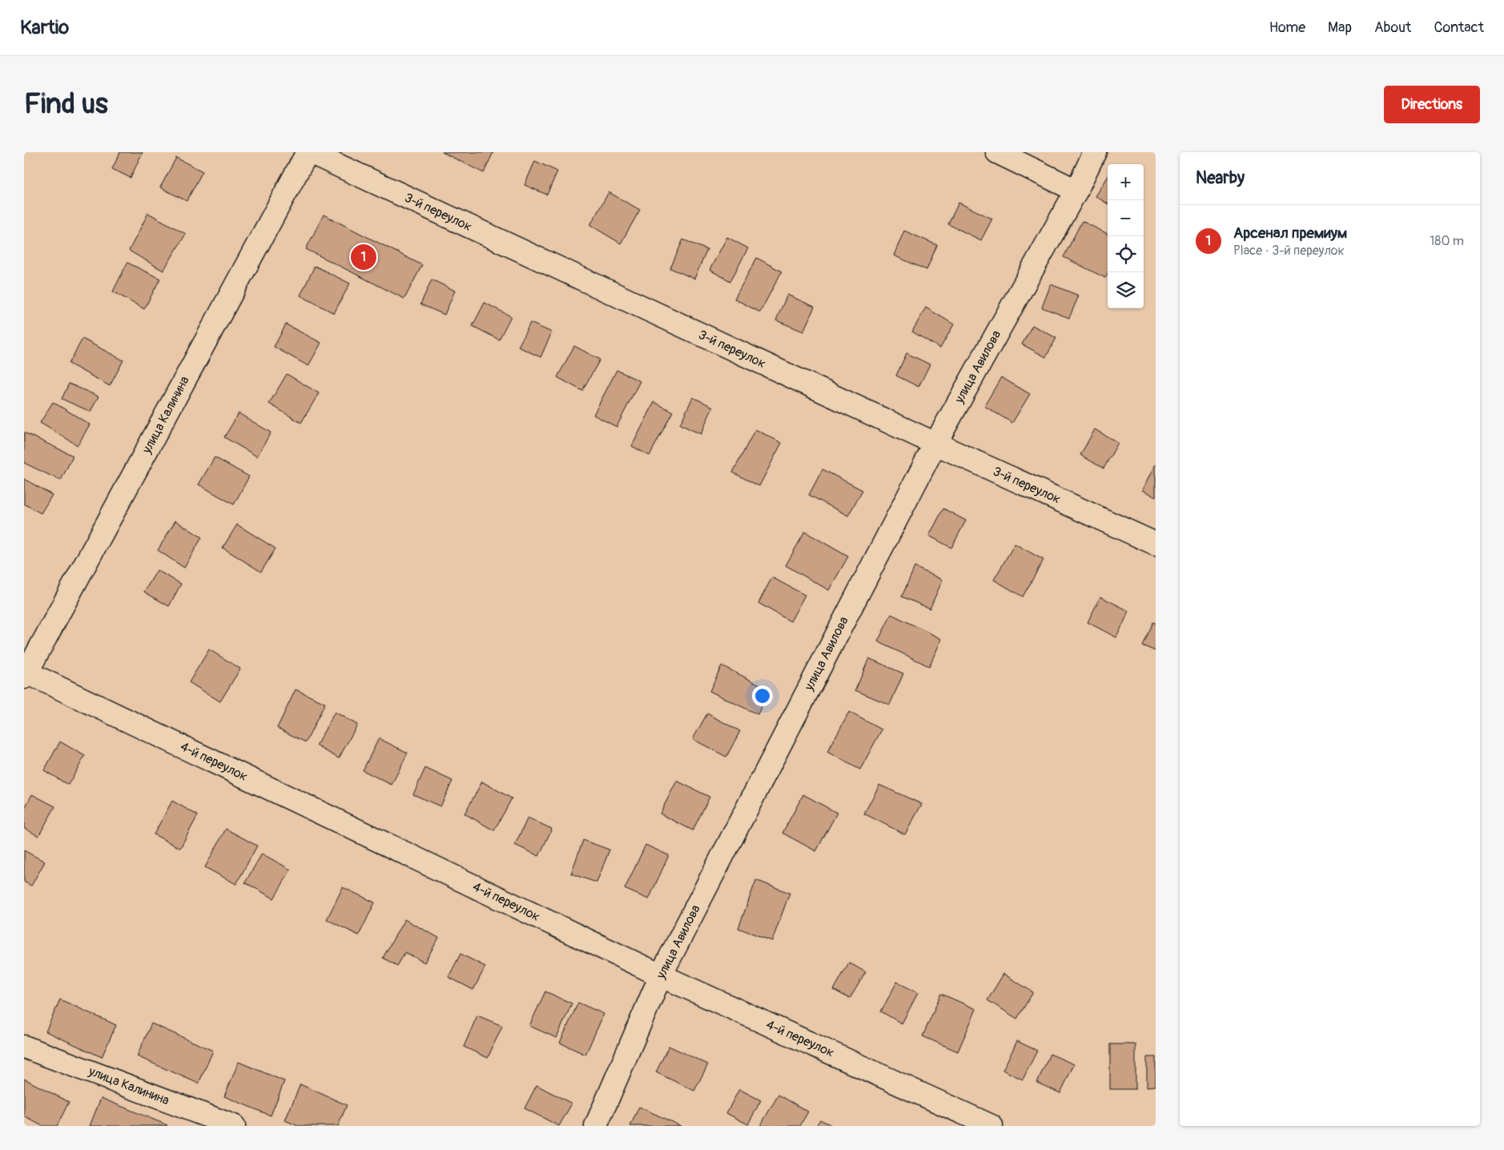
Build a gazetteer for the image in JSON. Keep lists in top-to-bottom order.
{
  "streets": {
    "street": [
      "3-й переулок",
      "улица Авилова",
      "улица Калинина",
      "4-й переулок"
    ]
  },
  "crossings": [
    ["3-й переулок", "улица Авилова"],
    ["3-й переулок", "улица Калинина"],
    ["улица Авилова", "4-й переулок"],
    ["улица Калинина", "4-й переулок"]
  ],
  "page": {
    "header": "Kartio",
    "nav": [
      "Home",
      "Map",
      "About",
      "Contact"
    ],
    "buttons": "Directions",
    "title": "Find us",
    "heading": "Nearby",
    "map_buttons": ["+", "−"],
    "list": [
      {
        "mark": "1",
        "name": "Арсенал премиум",
        "note": "Place · 3-й переулок",
        "value": "180 m"
      }
    ],
    "pins": "1"
  }
}
